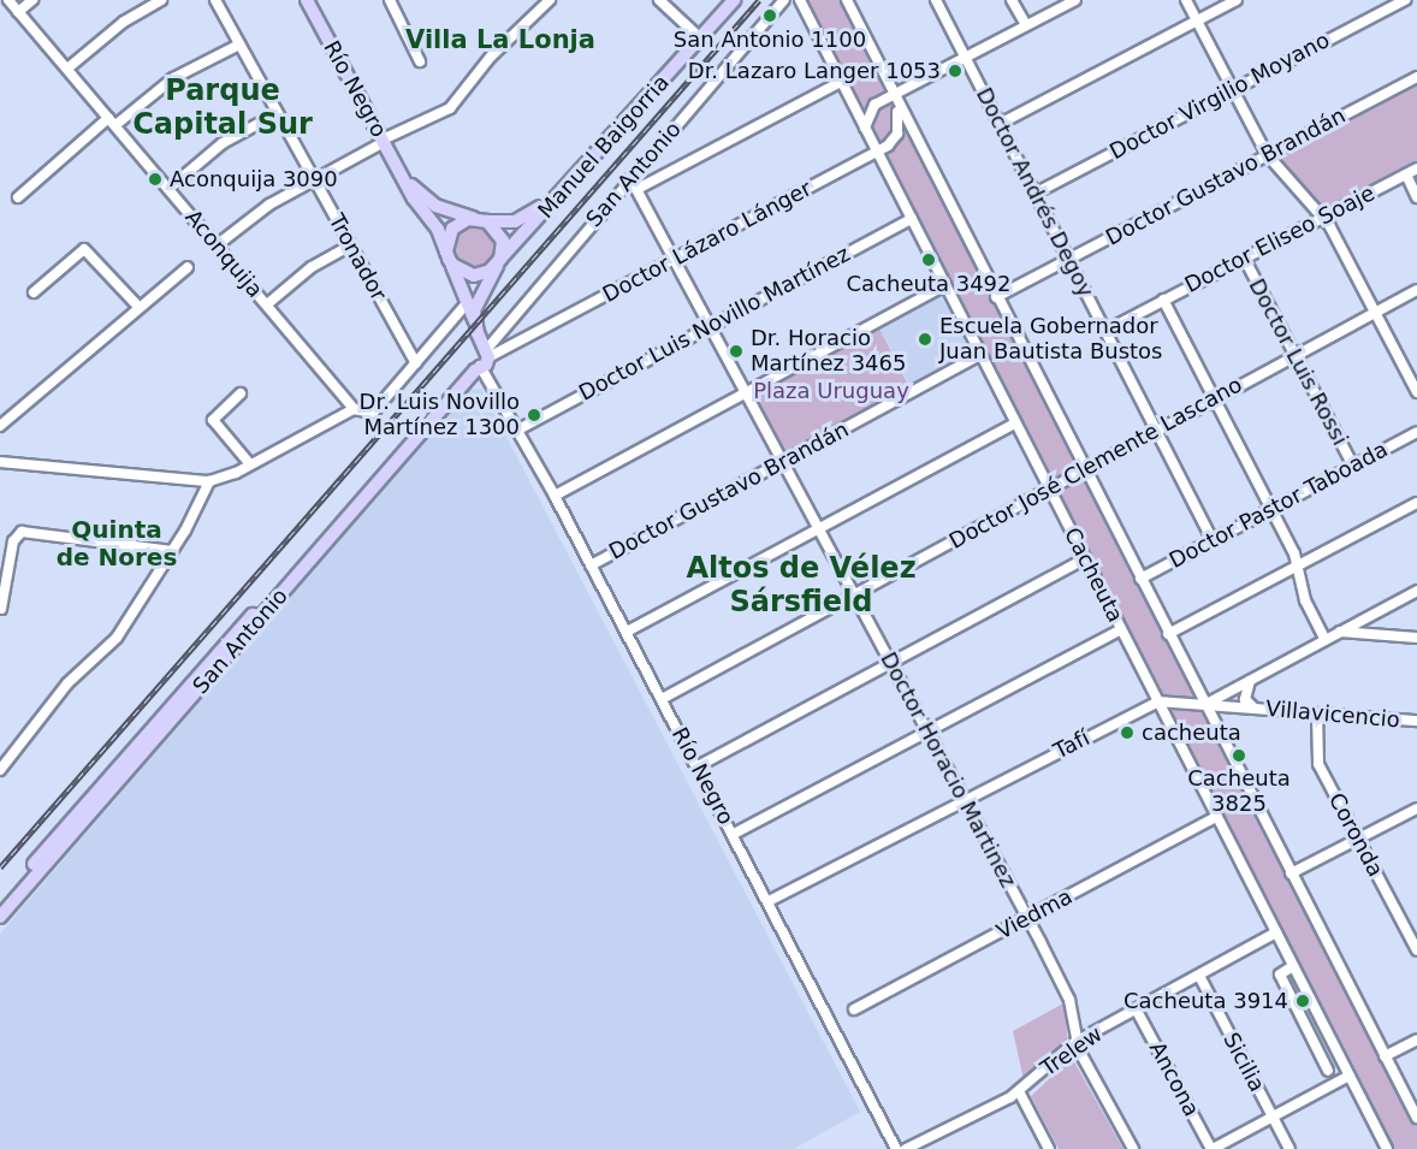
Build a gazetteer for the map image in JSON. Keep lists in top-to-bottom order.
{
  "streets": {
    "main road": ["Río Negro", "Manuel Baigorria", "San Antonio"],
    "street": [
      "Doctor Virgilio Moyano",
      "Doctor Gustavo Brandán",
      "Doctor Andrés Degoy",
      "Doctor Eliseo Soaje",
      "Doctor Lázaro Lánger",
      "Aconquija",
      "Tronador",
      "Doctor Luis Novillo Martínez",
      "Doctor Luis Rossi",
      "Doctor José Clemente Lascano",
      "Doctor Pastor Taboada",
      "Cacheuta",
      "Villavicencio",
      "Tafí",
      "Doctor Horacio Martinez",
      "Coronda",
      "Viedma",
      "Trelew",
      "Sicilia",
      "Ancona"
    ]
  },
  "crossings": [
    ["Río Negro", "Manuel Baigorria"],
    ["Río Negro", "San Antonio"],
    ["Río Negro", "Doctor Gustavo Brandán"],
    ["Río Negro", "Doctor Lázaro Lánger"],
    ["Río Negro", "Doctor Luis Novillo Martínez"],
    ["Río Negro", "Doctor José Clemente Lascano"],
    ["Río Negro", "Tafí"],
    ["Doctor Virgilio Moyano", "Doctor Andrés Degoy"],
    ["San Antonio", "Doctor Lázaro Lánger"],
    ["San Antonio", "Doctor Horacio Martinez"],
    ["Doctor Gustavo Brandán", "Doctor Andrés Degoy"],
    ["Doctor Gustavo Brandán", "Cacheuta"],
    ["Doctor Gustavo Brandán", "Doctor Horacio Martinez"],
    ["Doctor Andrés Degoy", "Doctor Eliseo Soaje"],
    ["Doctor Andrés Degoy", "Doctor José Clemente Lascano"],
    ["Doctor Andrés Degoy", "Doctor Pastor Taboada"],
    ["Doctor Eliseo Soaje", "Doctor Luis Rossi"],
    ["Doctor Lázaro Lánger", "Cacheuta"],
    ["Doctor Lázaro Lánger", "Doctor Horacio Martinez"],
    ["Doctor Luis Novillo Martínez", "Cacheuta"],
    ["Doctor Luis Novillo Martínez", "Doctor Horacio Martinez"],
    ["Doctor Luis Rossi", "Doctor José Clemente Lascano"],
    ["Doctor Luis Rossi", "Doctor Pastor Taboada"],
    ["Doctor José Clemente Lascano", "Cacheuta"],
    ["Doctor José Clemente Lascano", "Doctor Horacio Martinez"],
    ["Doctor Pastor Taboada", "Cacheuta"],
    ["Cacheuta", "Villavicencio"],
    ["Cacheuta", "Tafí"],
    ["Cacheuta", "Viedma"],
    ["Cacheuta", "Trelew"],
    ["Villavicencio", "Coronda"],
    ["Tafí", "Doctor Horacio Martinez"],
    ["Doctor Horacio Martinez", "Viedma"],
    ["Doctor Horacio Martinez", "Trelew"],
    ["Trelew", "Sicilia"],
    ["Trelew", "Ancona"]
  ],
  "districts": [
    "Villa La Lonja",
    "Parque Capital Sur",
    "Quinta de Nores",
    "Altos de Vélez Sársfield"
  ],
  "parks": ["Plaza Uruguay"],
  "places": [
    "San Antonio 1100",
    "Dr. Lazaro Langer 1053",
    "Aconquija 3090",
    "Cacheuta 3492",
    "Escuela Gobernador Juan Bautista Bustos",
    "Dr. Horacio Martínez 3465",
    "Dr. Luis Novillo Martínez 1300",
    "cacheuta",
    "Cacheuta 3825",
    "Cacheuta 3914"
  ]
}
